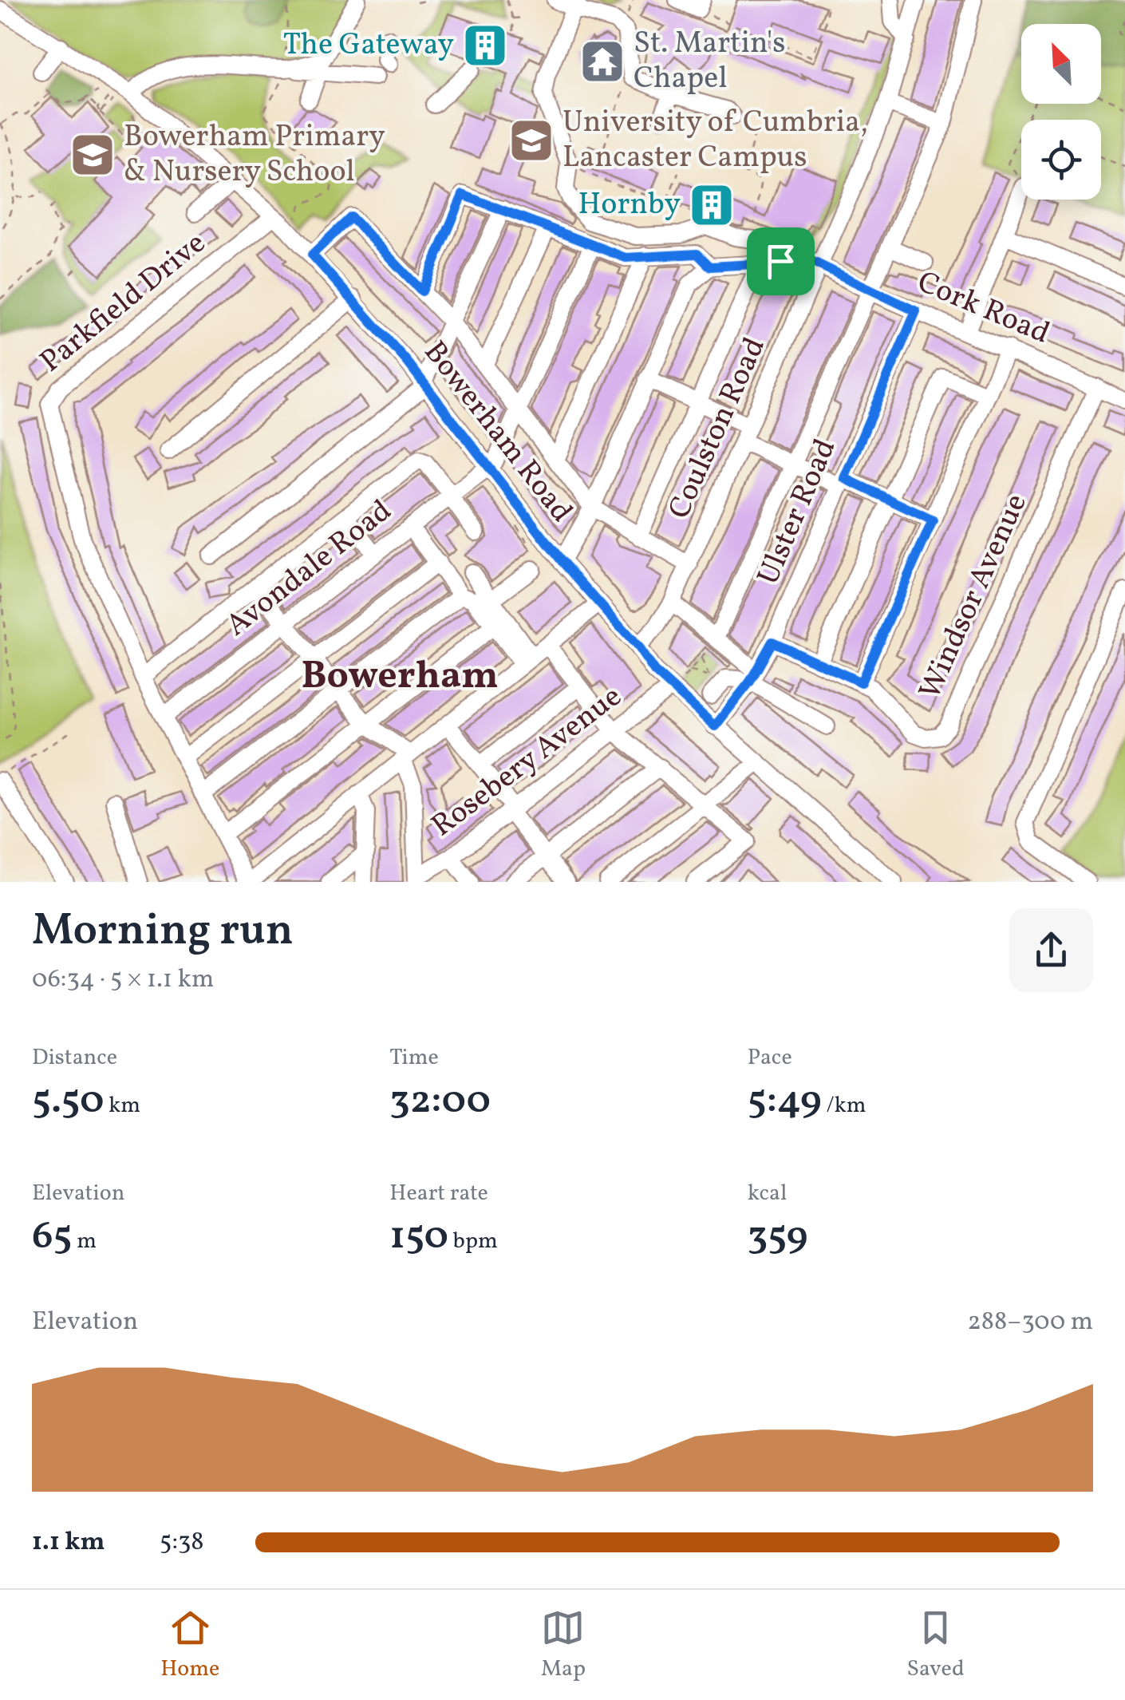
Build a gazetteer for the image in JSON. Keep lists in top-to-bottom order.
{
  "streets": {
    "street": [
      "Parkfield Drive",
      "Cork Road",
      "Coulston Road",
      "Bowerham Road",
      "Ulster Road",
      "Avondale Road",
      "Windsor Avenue",
      "Rosebery Avenue"
    ]
  },
  "crossings": [
    ["Parkfield Drive", "Bowerham Road"],
    ["Cork Road", "Coulston Road"],
    ["Cork Road", "Ulster Road"],
    ["Cork Road", "Windsor Avenue"],
    ["Coulston Road", "Bowerham Road"],
    ["Bowerham Road", "Ulster Road"],
    ["Bowerham Road", "Avondale Road"],
    ["Bowerham Road", "Rosebery Avenue"]
  ],
  "districts": ["Bowerham"],
  "places": {
    "building": ["The Gateway", "Hornby"],
    "temple": ["St. Martin's Chapel"],
    "school or university": ["University of Cumbria, Lancaster Campus", "Bowerham Primary & Nursery School"]
  },
  "north": "top left",
  "page": {
    "heading": ["Morning run", "06:34 · 5 × 1.1 km"],
    "stats": [
      ["Distance", "5.50 km"],
      ["Time", "32:00"],
      ["Pace", "5:49 /km"],
      ["Elevation", "65 m"],
      ["Heart rate", "150 bpm"],
      ["kcal", "359"]
    ],
    "chart": ["Elevation", "288–300 m"],
    "list": [
      {
        "name": "1.1 km",
        "note": "5:38"
      }
    ],
    "tabs": ["Home", "Map", "Saved"]
  }
}
